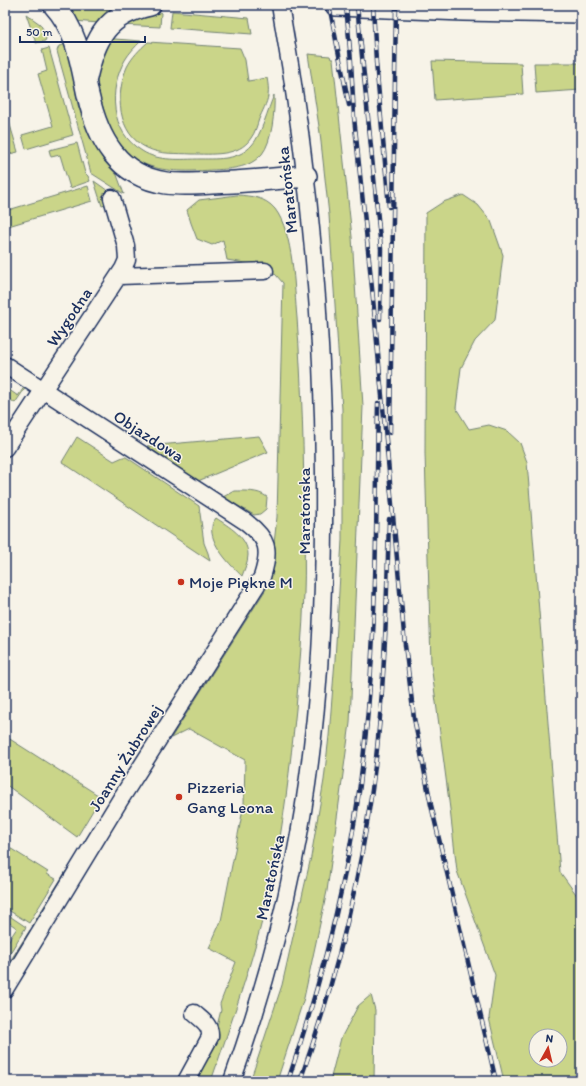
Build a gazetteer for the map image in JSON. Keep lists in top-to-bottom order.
{
  "streets": {
    "street": [
      "Maratońska",
      "Wygodna",
      "Objazdowa",
      "Joanny Żubrowej"
    ]
  },
  "crossings": [
    ["Wygodna", "Objazdowa"],
    ["Objazdowa", "Joanny Żubrowej"]
  ],
  "places": ["Moje Piękne M", "Pizzeria Gang Leona"],
  "scale_bar": "50 m",
  "north": "top"
}
